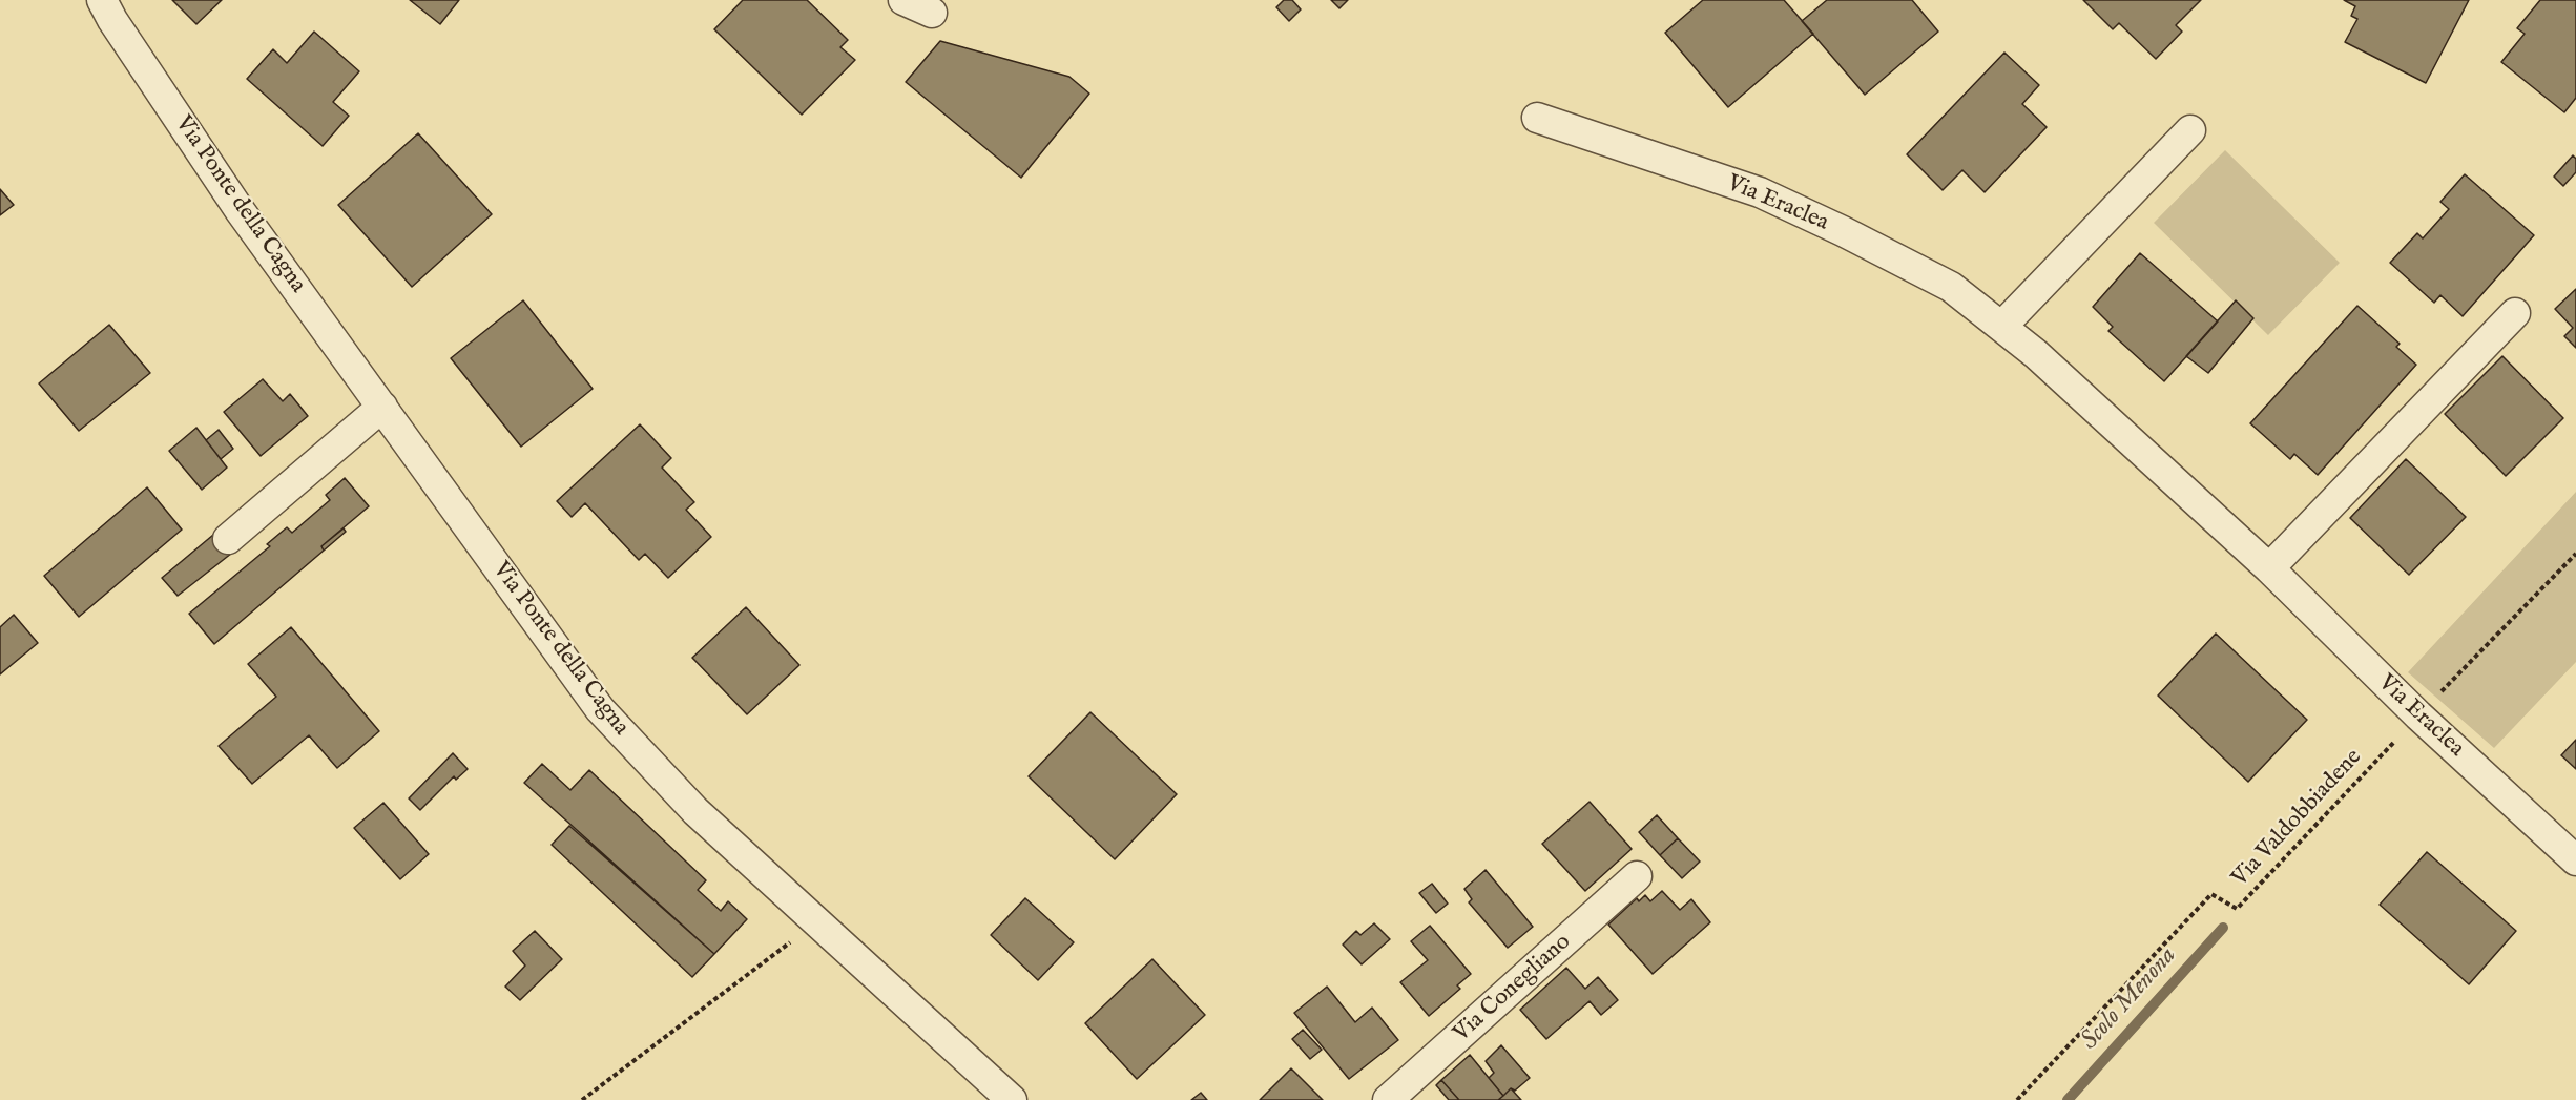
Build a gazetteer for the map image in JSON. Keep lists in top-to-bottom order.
{
  "streets": {
    "street": ["Via Eraclea", "Via Ponte della Cagna", "Via Conegliano"],
    "path": ["Via Valdobbiadene"]
  },
  "crossings": [
    ["Via Eraclea", "Via Valdobbiadene"]
  ],
  "water": ["Scolo Menona"]
}
